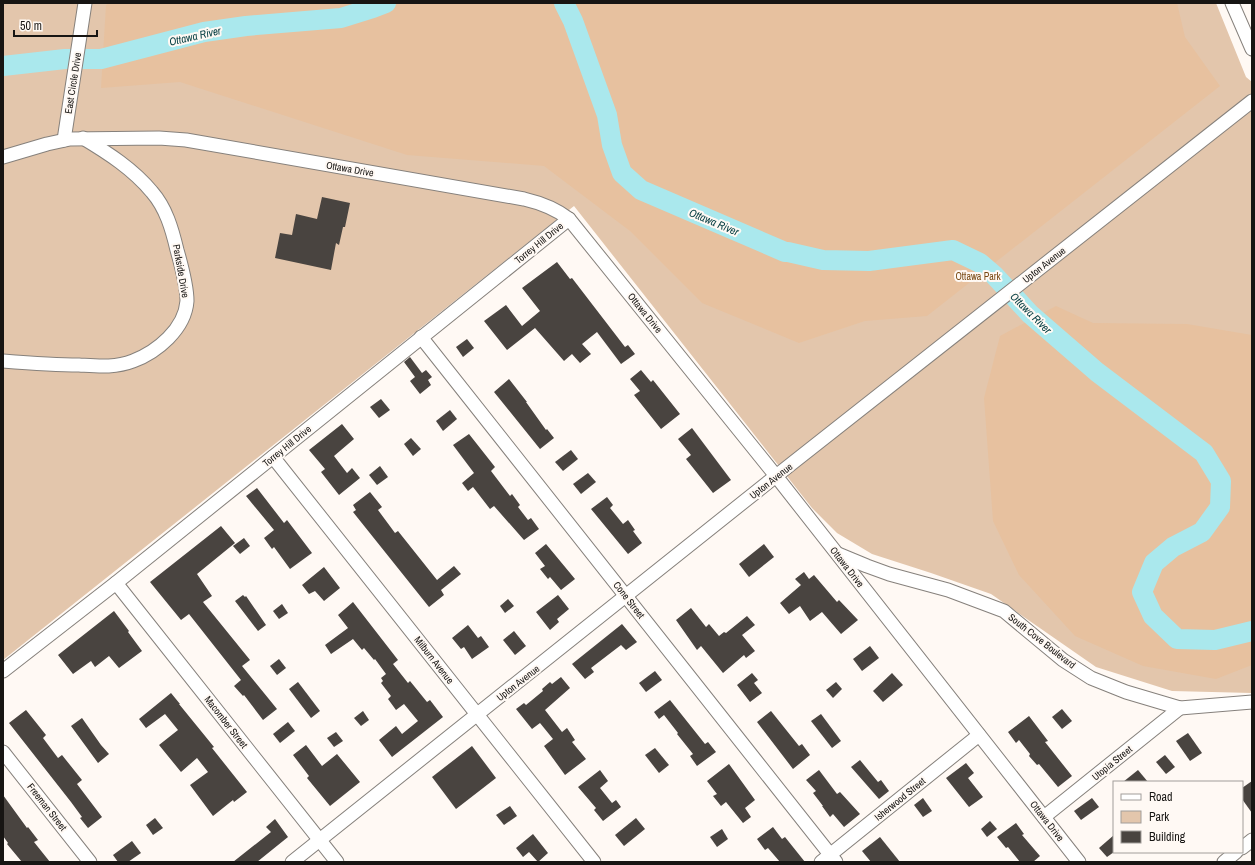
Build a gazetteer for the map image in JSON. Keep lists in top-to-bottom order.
{
  "streets": {
    "street": [
      "East Circle Drive",
      "Ottawa Drive",
      "Torrey Hill Drive",
      "Upton Avenue",
      "Parkside Drive",
      "Cone Street",
      "South Cove Boulevard",
      "Milburn Avenue",
      "Macomber Street",
      "Utopia Street",
      "Isherwood Street",
      "Freeman Street"
    ]
  },
  "crossings": [
    ["East Circle Drive", "Ottawa Drive"],
    ["Ottawa Drive", "Torrey Hill Drive"],
    ["Ottawa Drive", "Upton Avenue"],
    ["Ottawa Drive", "Parkside Drive"],
    ["Ottawa Drive", "South Cove Boulevard"],
    ["Ottawa Drive", "Utopia Street"],
    ["Ottawa Drive", "Isherwood Street"],
    ["Torrey Hill Drive", "Cone Street"],
    ["Torrey Hill Drive", "Milburn Avenue"],
    ["Torrey Hill Drive", "Macomber Street"],
    ["Upton Avenue", "Cone Street"],
    ["Upton Avenue", "Milburn Avenue"],
    ["Upton Avenue", "Macomber Street"],
    ["Cone Street", "Isherwood Street"],
    ["South Cove Boulevard", "Utopia Street"]
  ],
  "water": ["Ottawa River"],
  "parks": ["Ottawa Park"],
  "legend": ["Road", "Park", "Building"],
  "scale_bar": "50 m"
}
